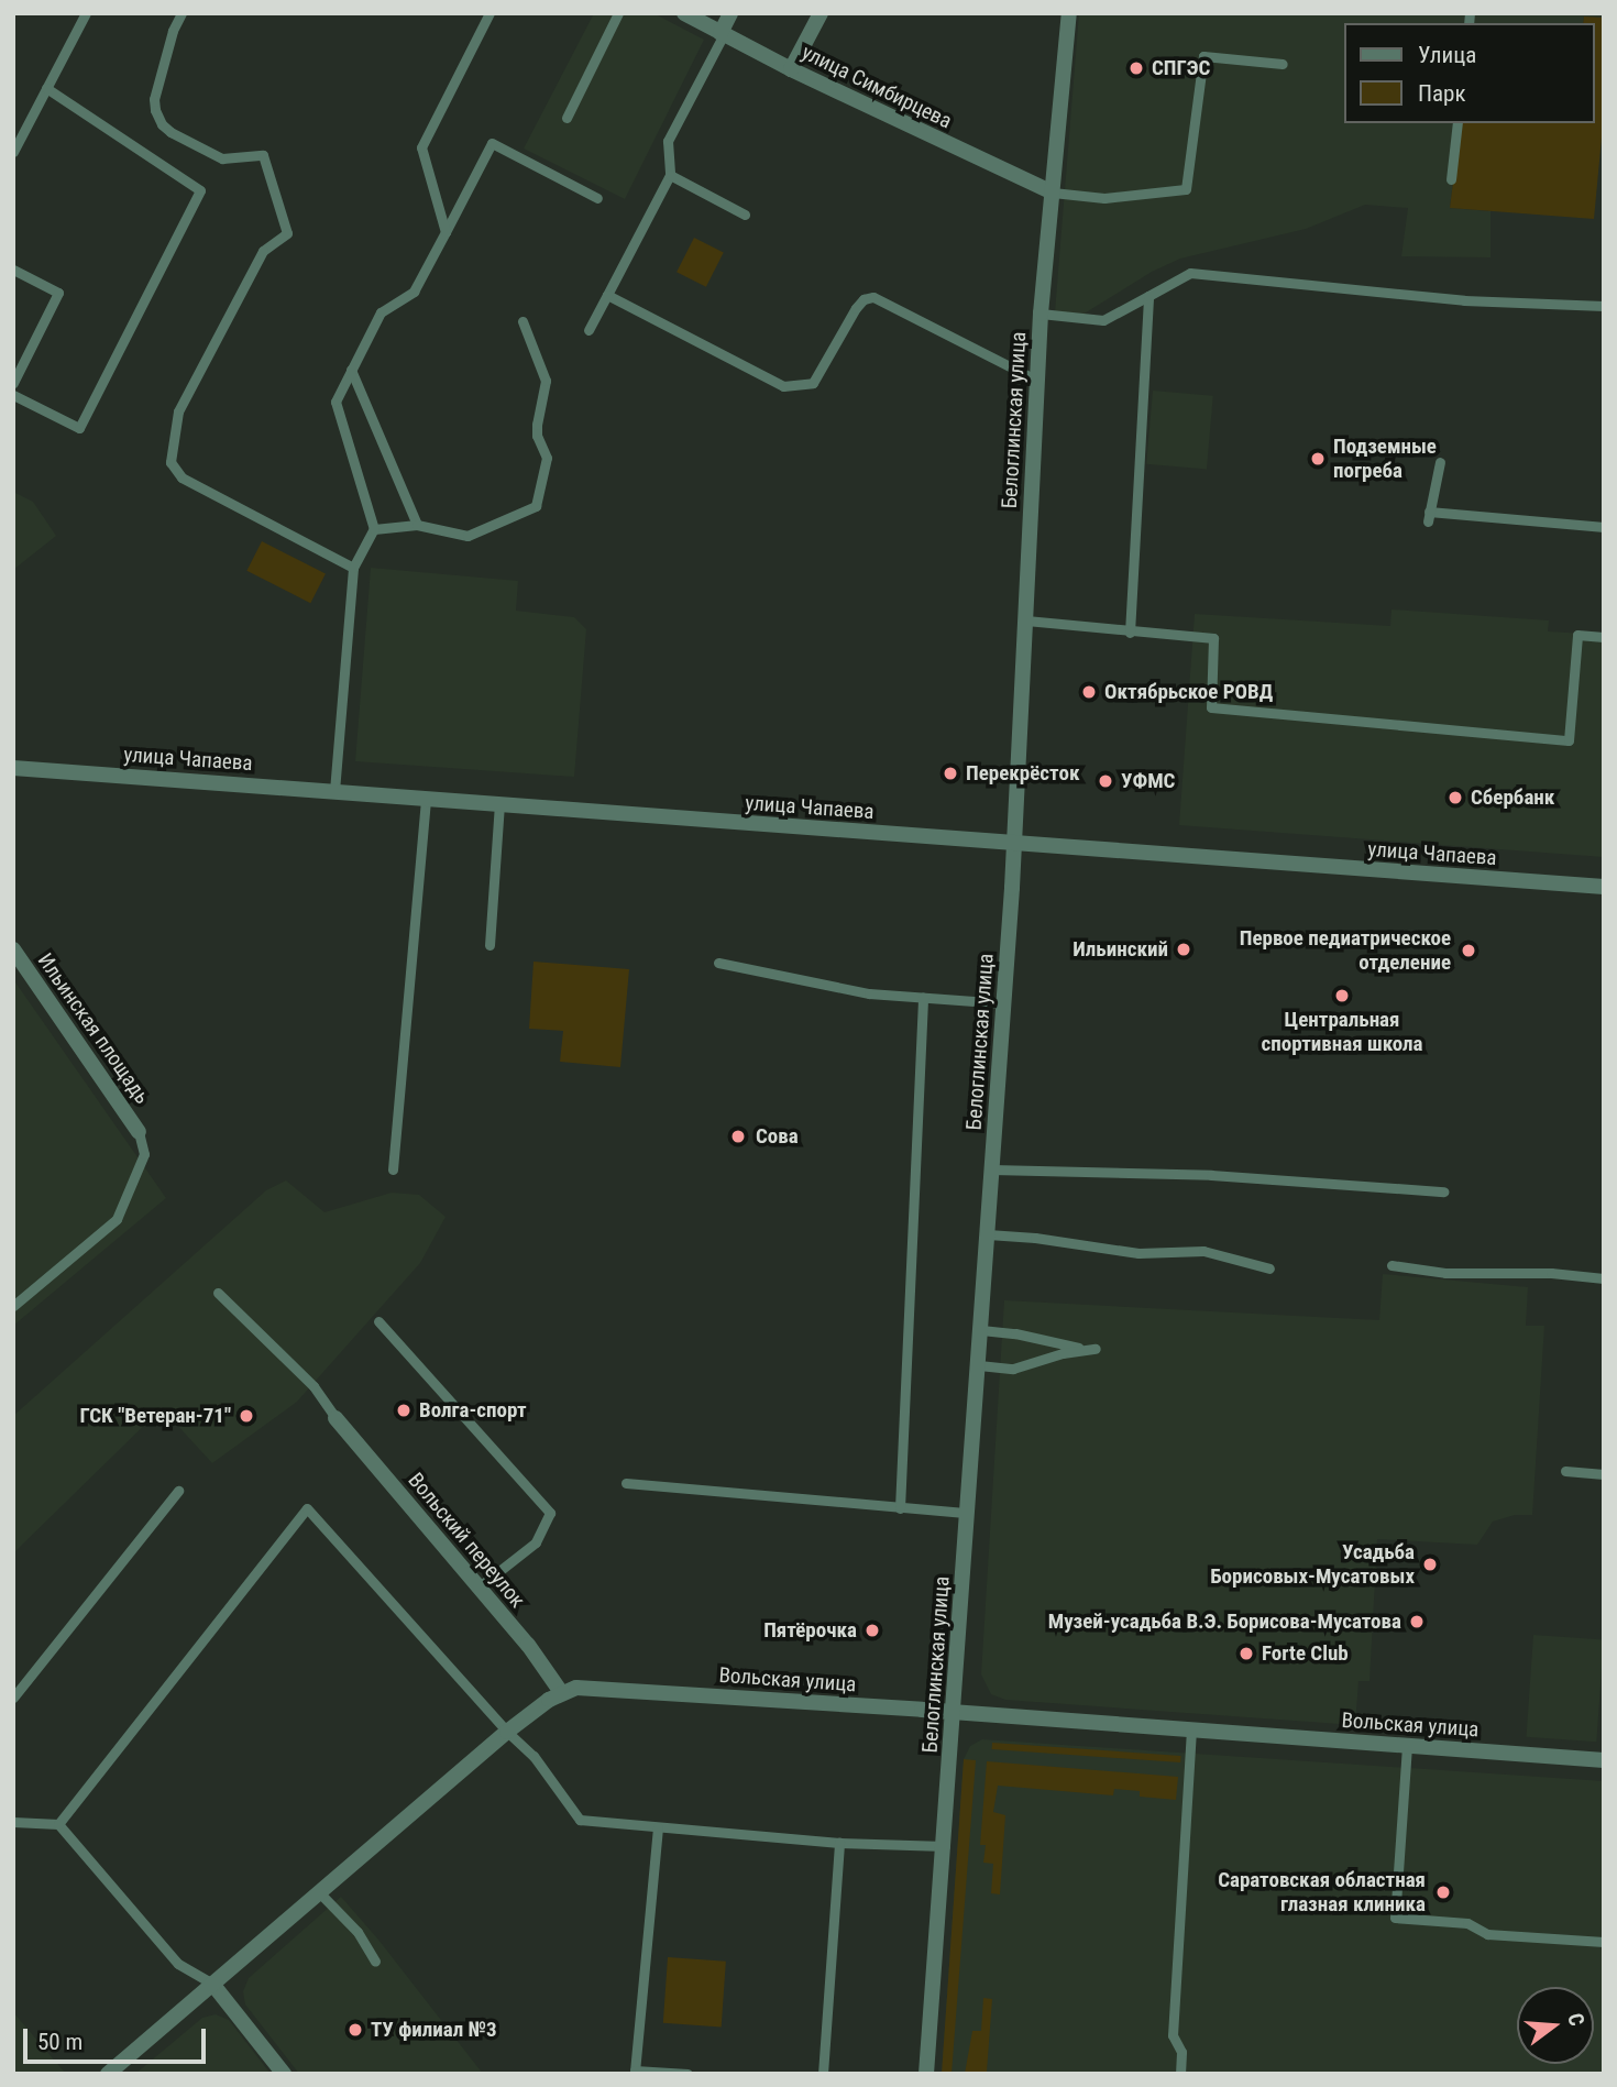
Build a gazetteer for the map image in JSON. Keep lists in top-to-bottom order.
{
  "streets": {
    "street": [
      "улица Симбирцева",
      "Белоглинская улица",
      "улица Чапаева",
      "Ильинская площадь",
      "Вольский переулок",
      "Вольская улица"
    ]
  },
  "crossings": [
    ["улица Симбирцева", "Белоглинская улица"],
    ["Белоглинская улица", "улица Чапаева"],
    ["Белоглинская улица", "Вольская улица"],
    ["Вольский переулок", "Вольская улица"]
  ],
  "places": [
    "СПГЭС",
    "Подземные погреба",
    "Октябрьское РОВД",
    "Перекрёсток",
    "УФМС",
    "Сбербанк",
    "Ильинский",
    "Первое педиатрическое отделение",
    "Центральная спортивная школа",
    "Сова",
    "Волга-спорт",
    "ГСК \"Ветеран-71\"",
    "Усадьба Борисовых-Мусатовых",
    "Музей-усадьба В.Э. Борисова-Мусатова",
    "Пятёрочка",
    "Forte Club",
    "Саратовская областная глазная клиника",
    "ТУ филиал №3"
  ],
  "legend": ["Улица", "Парк"],
  "scale_bar": "50 m",
  "north": "right"
}
